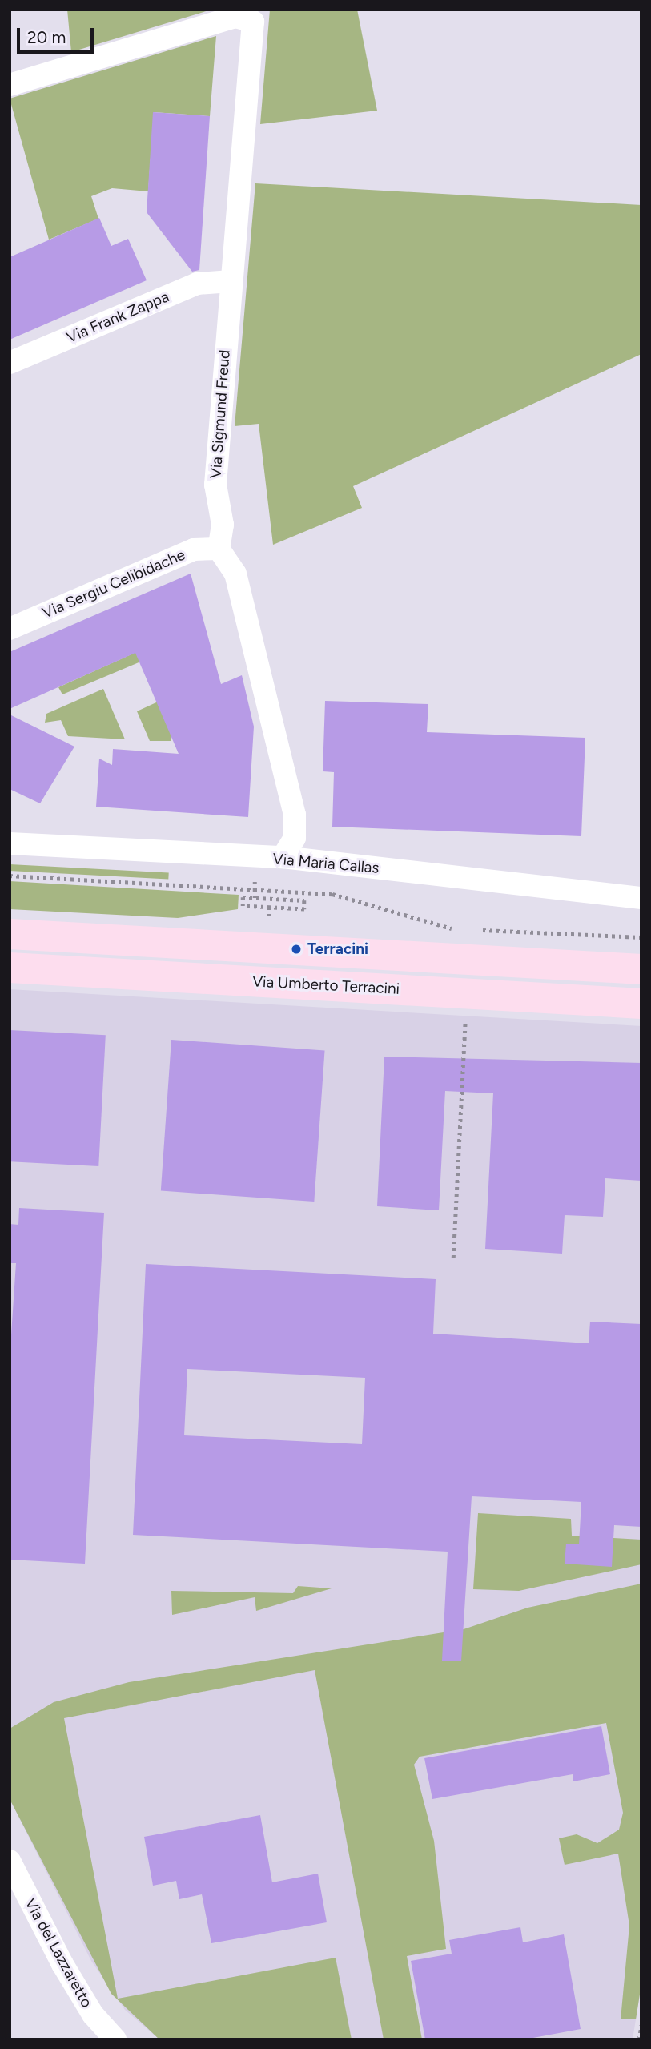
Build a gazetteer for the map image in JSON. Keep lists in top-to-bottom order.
{
  "streets": {
    "main road": ["Via Umberto Terracini"],
    "street": [
      "Via Frank Zappa",
      "Via Sigmund Freud",
      "Via Sergiu Celibidache",
      "Via Maria Callas",
      "Via del Lazzaretto"
    ]
  },
  "crossings": [
    ["Via Frank Zappa", "Via Sigmund Freud"],
    ["Via Sigmund Freud", "Via Sergiu Celibidache"]
  ],
  "places": ["Terracini"],
  "scale_bar": "20 m"
}
